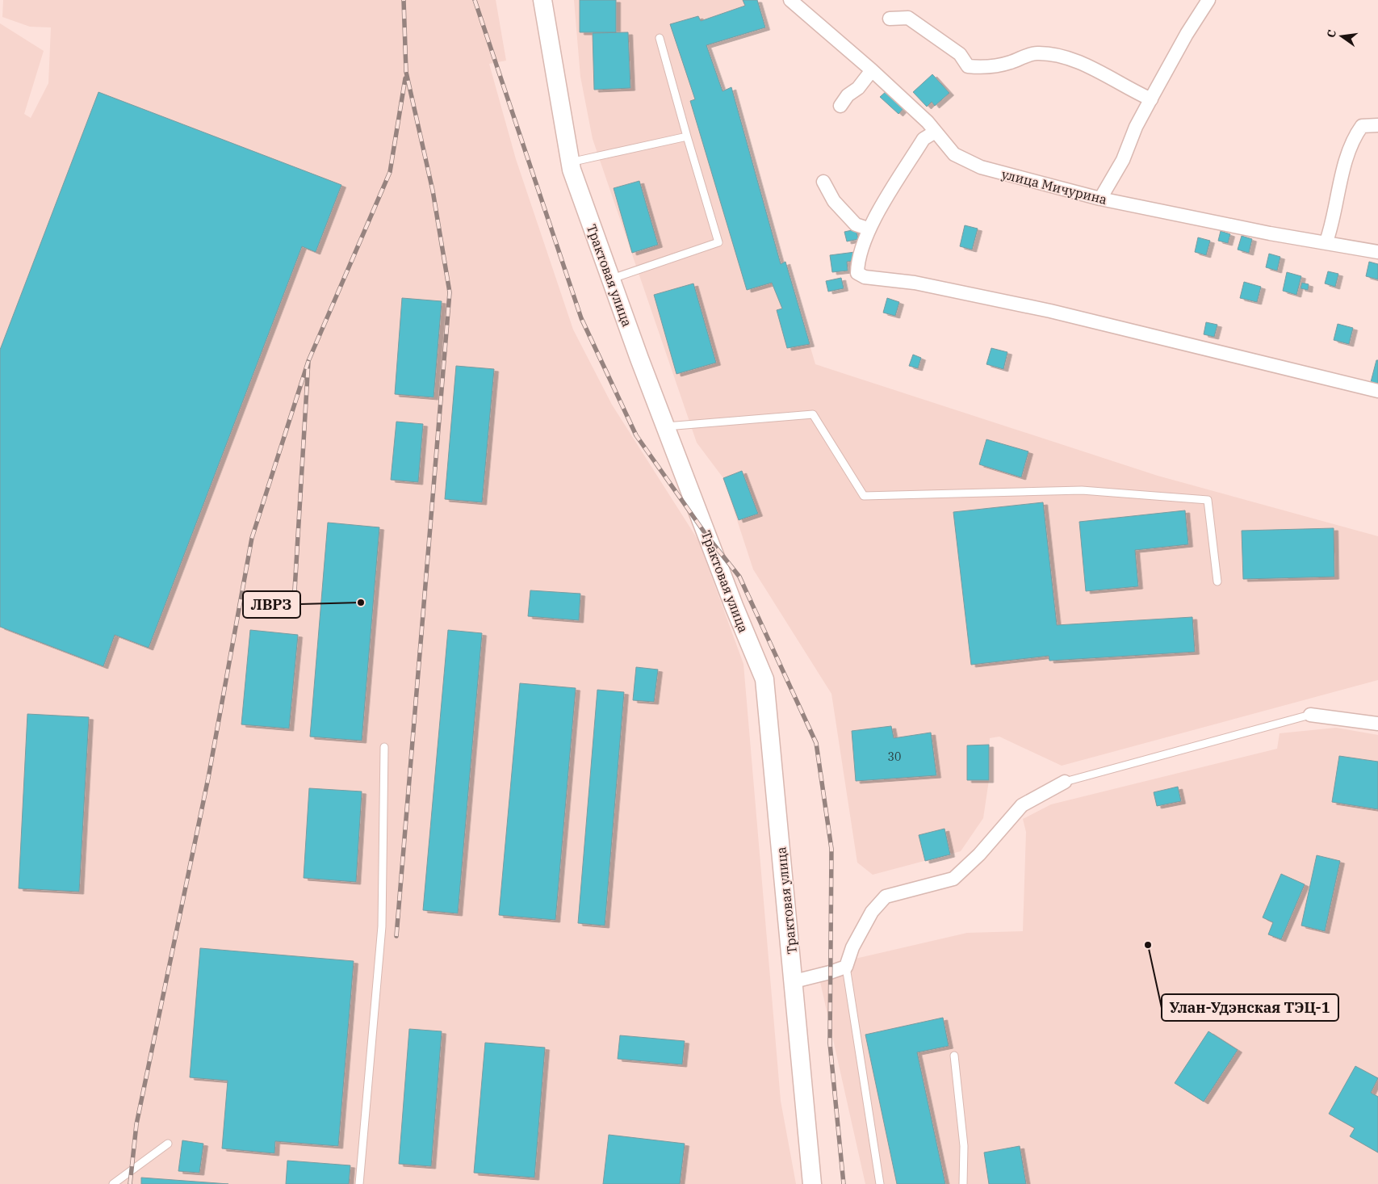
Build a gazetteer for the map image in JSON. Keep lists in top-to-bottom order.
{
  "streets": {
    "main road": ["Трактовая улица"],
    "street": ["улица Мичурина"]
  },
  "places": ["ЛВРЗ", "Улан-Удэнская ТЭЦ-1"],
  "house_numbers": ["30"],
  "north": "left"
}
